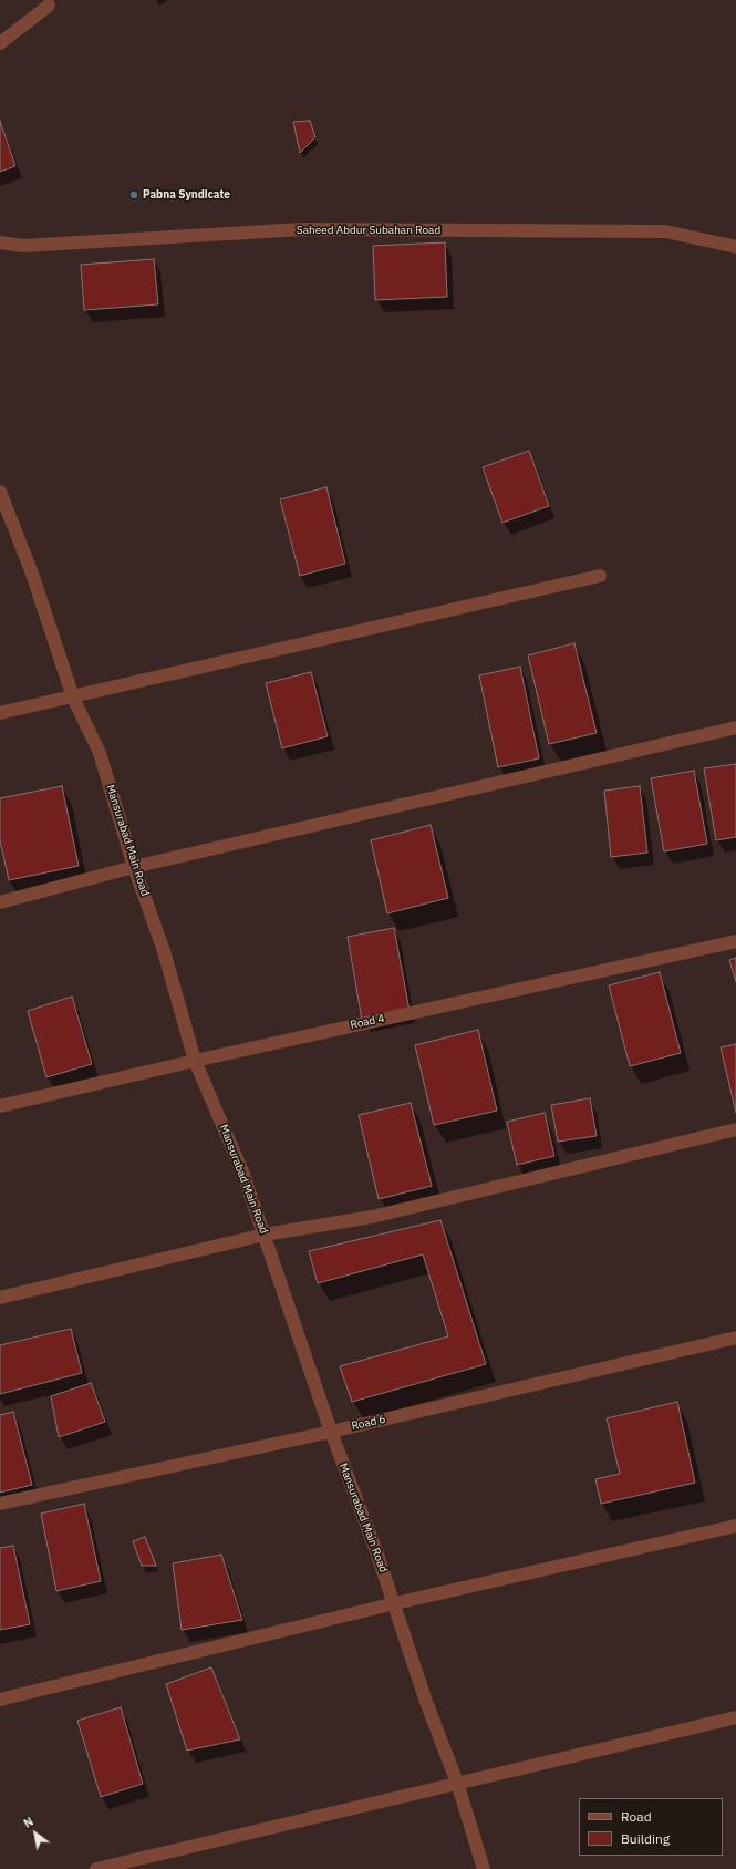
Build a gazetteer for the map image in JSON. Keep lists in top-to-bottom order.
{
  "streets": {
    "street": [
      "Saheed Abdur Subahan Road",
      "Mansurabad Main Road",
      "Road 4",
      "Road 6"
    ]
  },
  "crossings": [
    ["Mansurabad Main Road", "Road 4"],
    ["Mansurabad Main Road", "Road 6"]
  ],
  "places": ["Pabna Syndicate"],
  "legend": ["Road", "Building"],
  "north": "top left"
}
